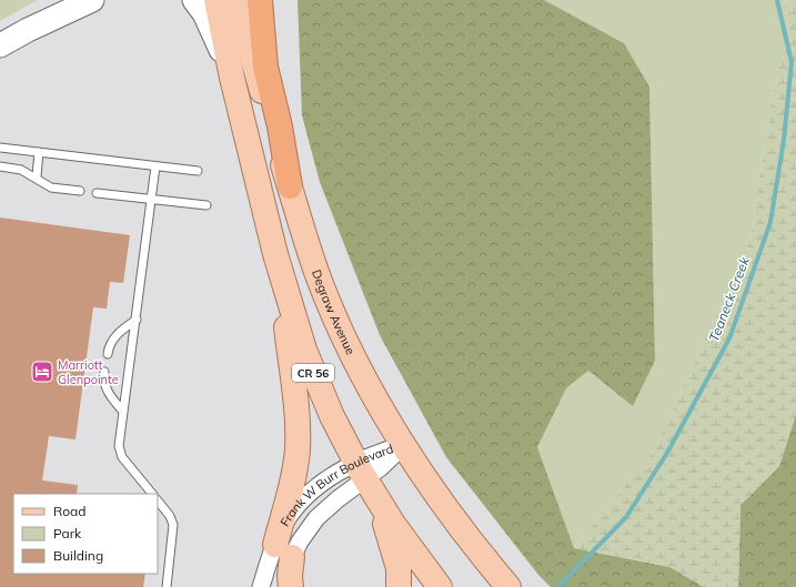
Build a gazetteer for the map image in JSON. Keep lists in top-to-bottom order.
{
  "streets": {
    "main road": ["Degraw Avenue", "CR 56"],
    "street": ["Frank W Burr Boulevard"]
  },
  "crossings": [
    ["Degraw Avenue", "Frank W Burr Boulevard"],
    ["CR 56", "Frank W Burr Boulevard"]
  ],
  "water": ["Teaneck Creek"],
  "places": {
    "hotel": ["Marriott Glenpointe"]
  },
  "legend": ["Road", "Park", "Building"]
}
